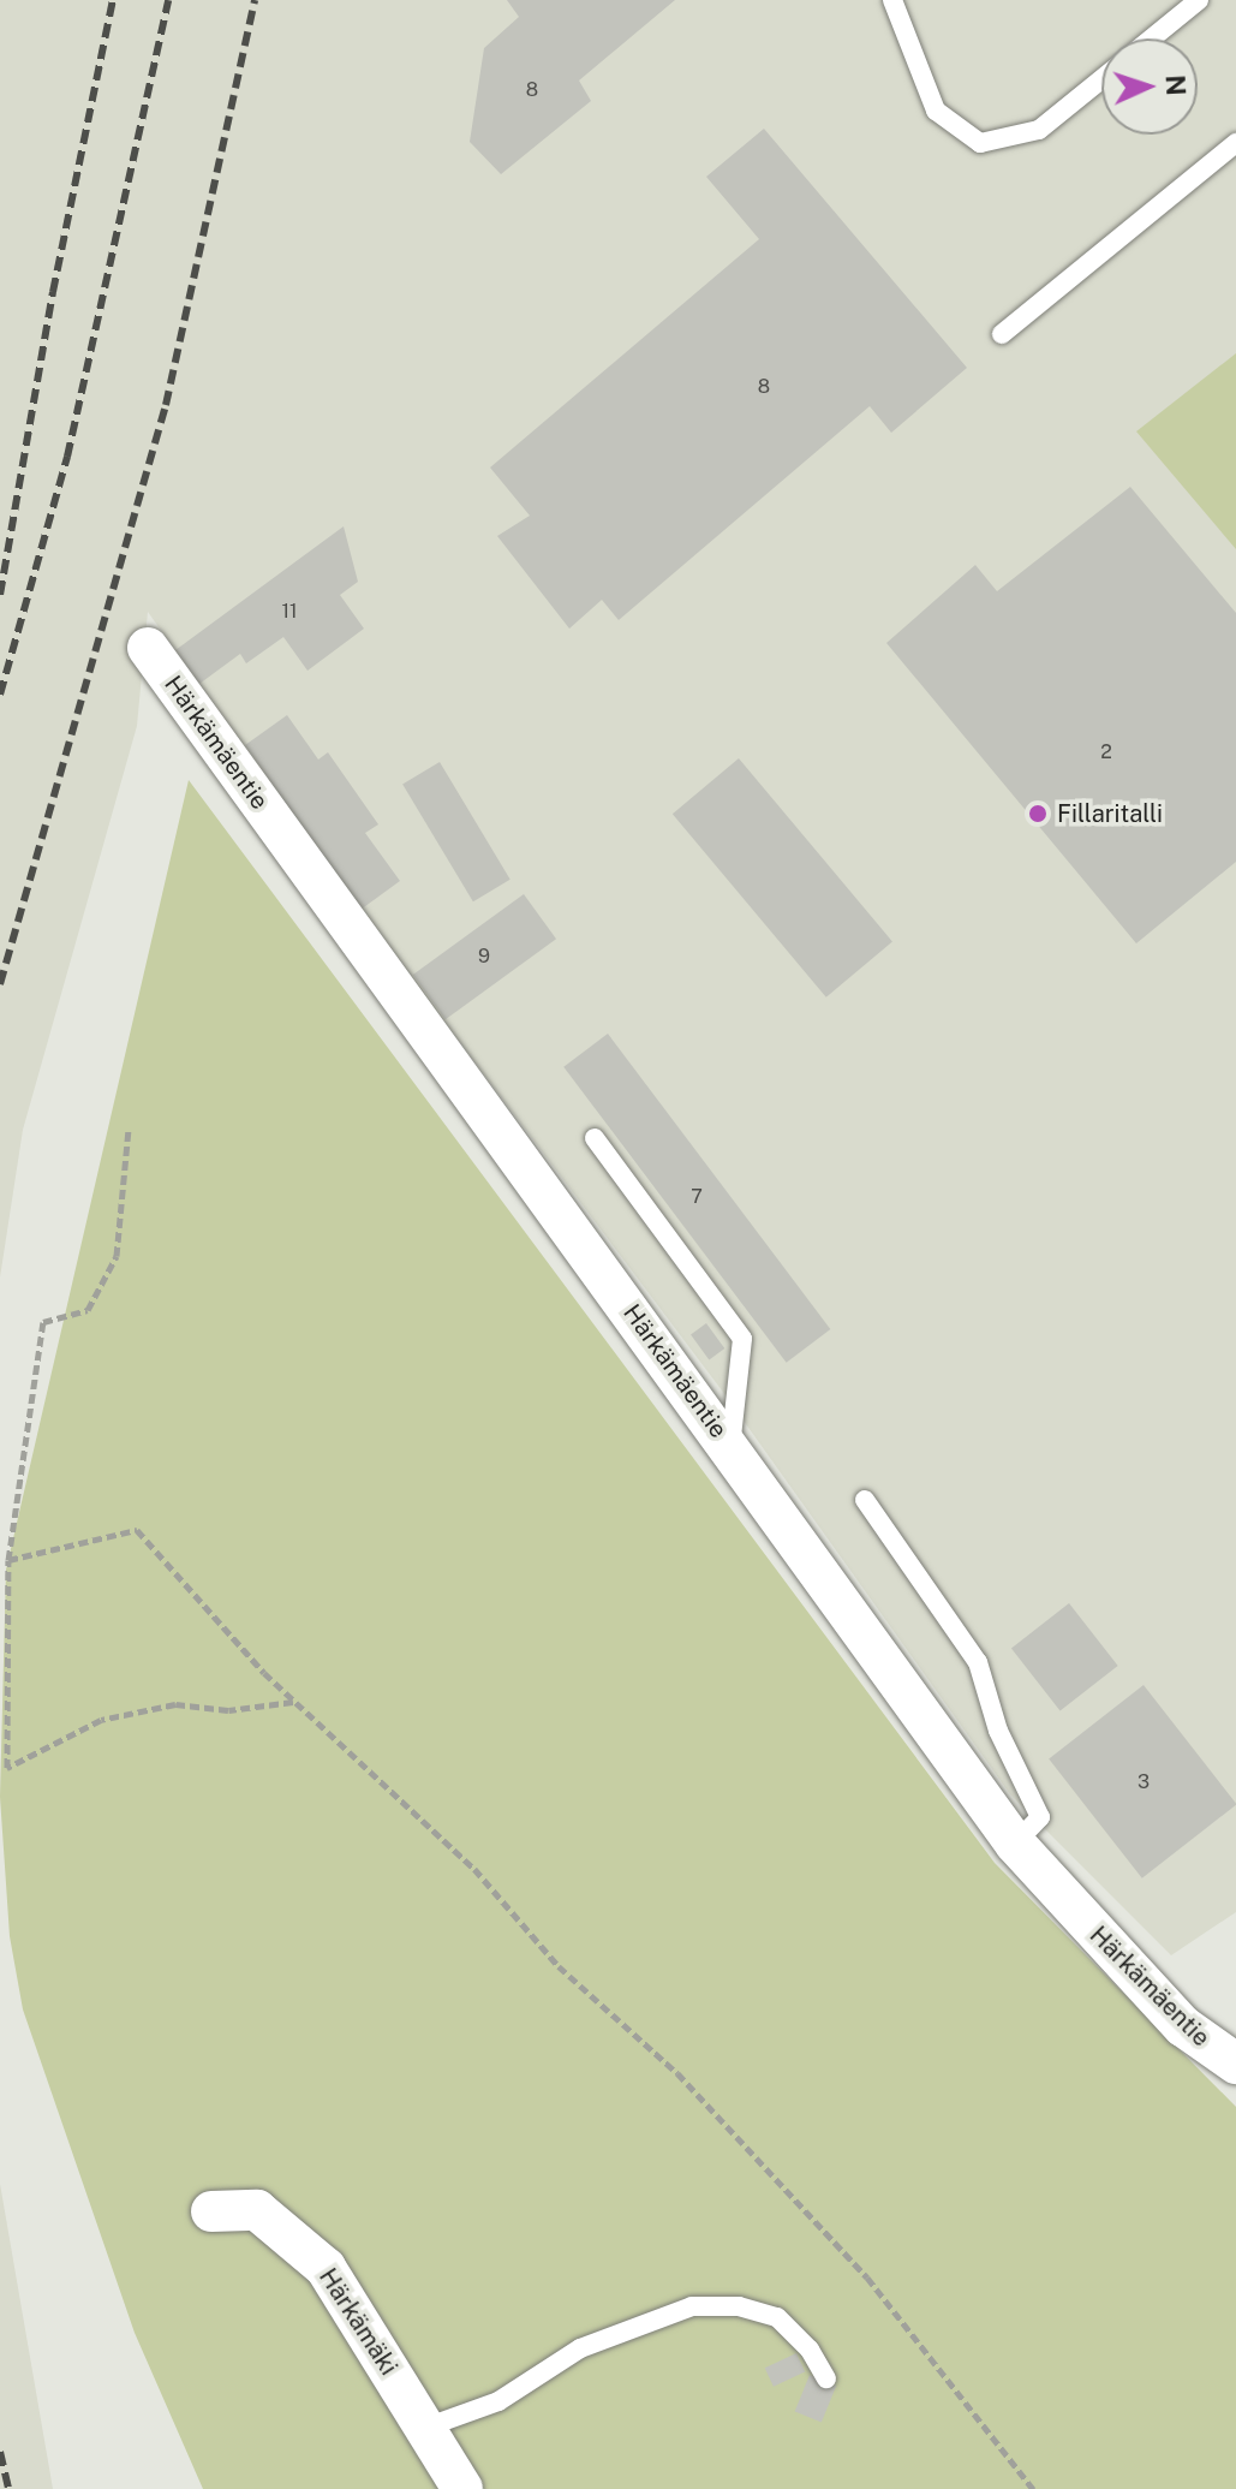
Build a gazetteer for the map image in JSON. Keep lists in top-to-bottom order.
{
  "streets": {
    "street": ["Härkämäentie", "Härkämäki"]
  },
  "places": ["Fillaritalli"],
  "house_numbers": [
    "8",
    "8",
    "11",
    "2",
    "9",
    "7",
    "3"
  ],
  "north": "right"
}
